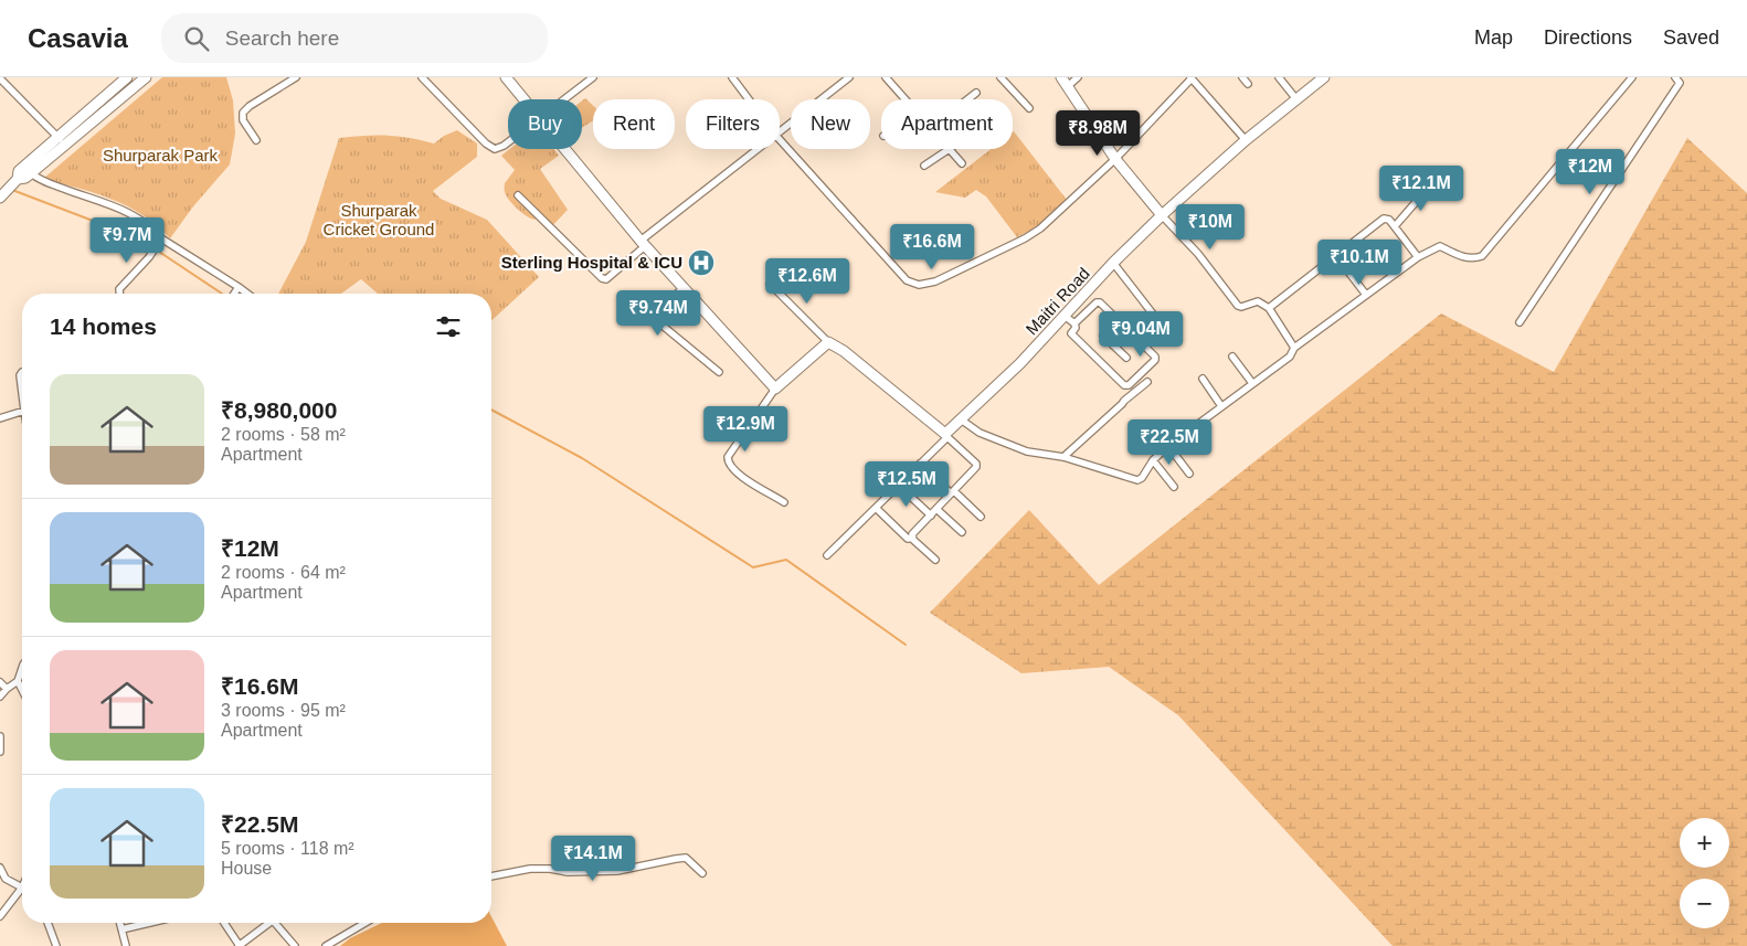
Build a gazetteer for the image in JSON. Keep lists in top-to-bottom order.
{
  "streets": {
    "street": ["Maitri Road"]
  },
  "parks": ["Shurparak Park", "Shurparak Cricket Ground"],
  "places": {
    "hospital": ["Sterling Hospital & ICU"]
  },
  "page": {
    "header": "Casavia",
    "search": "Search here",
    "nav": ["Map", "Directions", "Saved"],
    "chip": [
      "Buy",
      "Rent",
      "Filters",
      "New",
      "Apartment"
    ],
    "price": [
      "₹8.98M",
      "₹12M",
      "₹12.1M",
      "₹10M",
      "₹9.7M",
      "₹16.6M",
      "₹10.1M",
      "₹12.6M",
      "₹9.74M",
      "₹9.04M",
      "₹12.9M",
      "₹22.5M",
      "₹12.5M",
      "₹14.1M"
    ],
    "heading": "14 homes",
    "list": [
      {
        "name": "₹8,980,000",
        "note": "2 rooms · 58 m² · Apartment"
      },
      {
        "name": "₹12M",
        "note": "2 rooms · 64 m² · Apartment"
      },
      {
        "name": "₹16.6M",
        "note": "3 rooms · 95 m² · Apartment"
      },
      {
        "name": "₹22.5M",
        "note": "5 rooms · 118 m² · House"
      }
    ],
    "map_buttons": ["+", "−"]
  }
}
